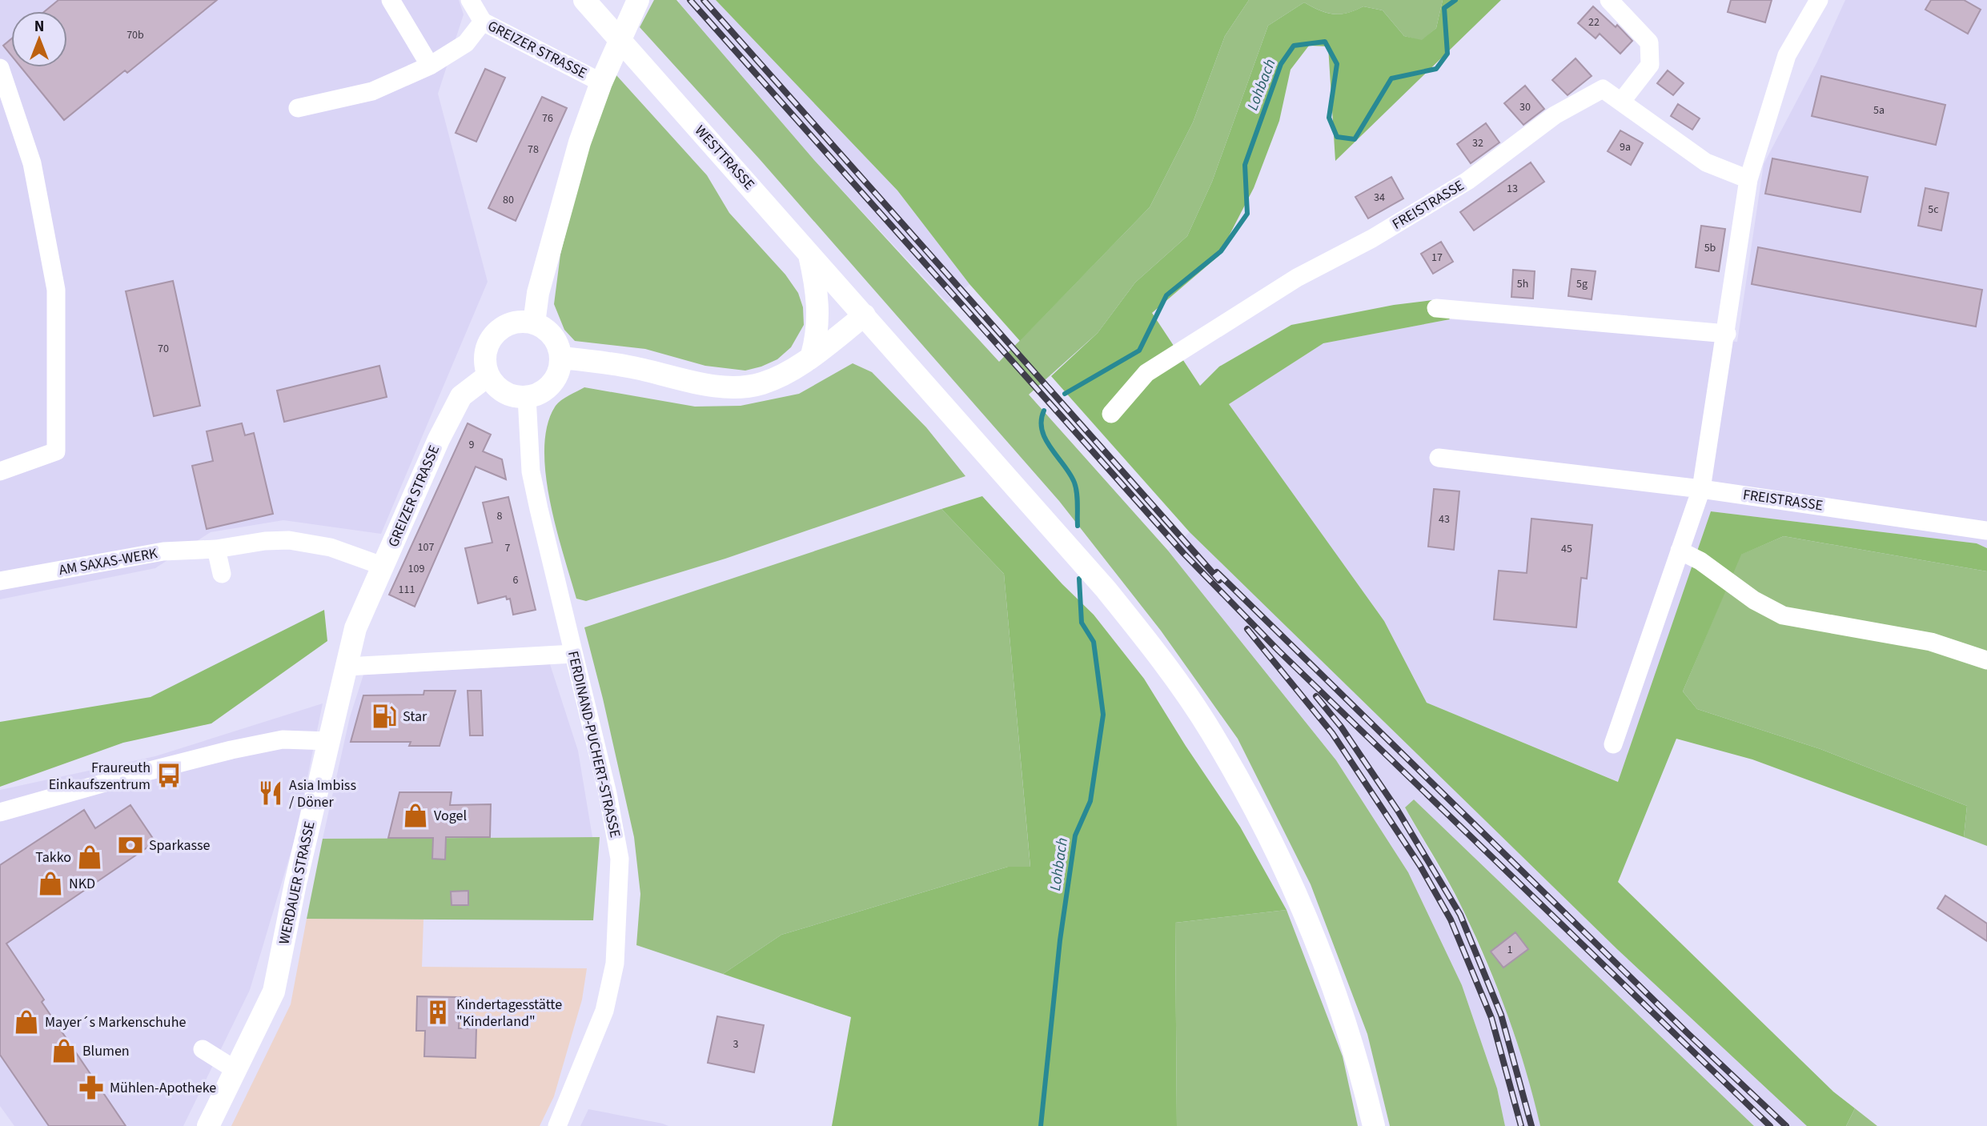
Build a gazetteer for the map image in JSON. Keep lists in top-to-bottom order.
{
  "streets": {
    "main road": ["GREIZER STRASSE", "WESTTRASSE", "WERDAUER STRASSE"],
    "street": ["FREISTRASSE", "AM SAXAS-WERK", "FERDINAND-PUCHERT-STRASSE"]
  },
  "crossings": [
    ["GREIZER STRASSE", "AM SAXAS-WERK"],
    ["GREIZER STRASSE", "FERDINAND-PUCHERT-STRASSE"],
    ["GREIZER STRASSE", "WERDAUER STRASSE"]
  ],
  "water": ["Lohbach"],
  "places": {
    "fuel station": ["Star"],
    "bus stop": ["Fraureuth Einkaufszentrum"],
    "restaurant": ["Asia Imbiss / Döner"],
    "shop": [
      "Vogel",
      "Takko",
      "NKD",
      "Mayer´s Markenschuhe",
      "Blumen"
    ],
    "bank": ["Sparkasse"],
    "building": ["Kindertagesstätte \"Kinderland\""],
    "pharmacy": ["Mühlen-Apotheke"]
  },
  "house_numbers": [
    "22",
    "70b",
    "30",
    "5a",
    "76",
    "32",
    "9a",
    "78",
    "13",
    "34",
    "80",
    "5c",
    "5b",
    "17",
    "5h",
    "5g",
    "70",
    "9",
    "8",
    "43",
    "107",
    "7",
    "45",
    "109",
    "6",
    "111",
    "1",
    "3"
  ],
  "north": "top"
}
